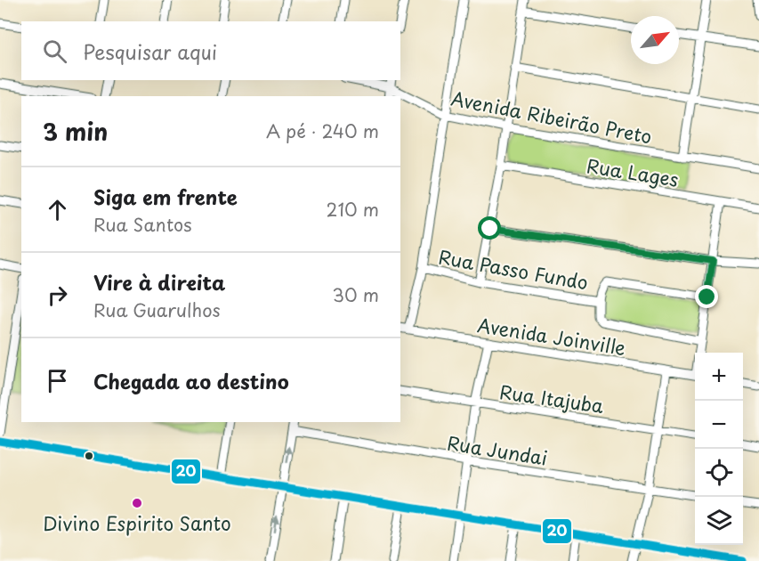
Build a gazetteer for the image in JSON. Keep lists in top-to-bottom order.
{
  "streets": {
    "street": [
      "Avenida Ribeirão Preto",
      "Rua Lages",
      "Rua Passo Fundo",
      "Avenida Joinville",
      "Rua Itajuba",
      "Rua Jundai"
    ]
  },
  "places": ["Divino Espirito Santo"],
  "lines": ["transit line 20"],
  "north": "top right",
  "page": {
    "search": "Pesquisar aqui",
    "heading": ["3 min", "A pé · 240 m"],
    "list": [
      ["Siga em frente", "Rua Santos", "210 m"],
      ["Vire à direita", "Rua Guarulhos", "30 m"],
      "Chegada ao destino"
    ],
    "map_buttons": ["+", "−"]
  }
}
